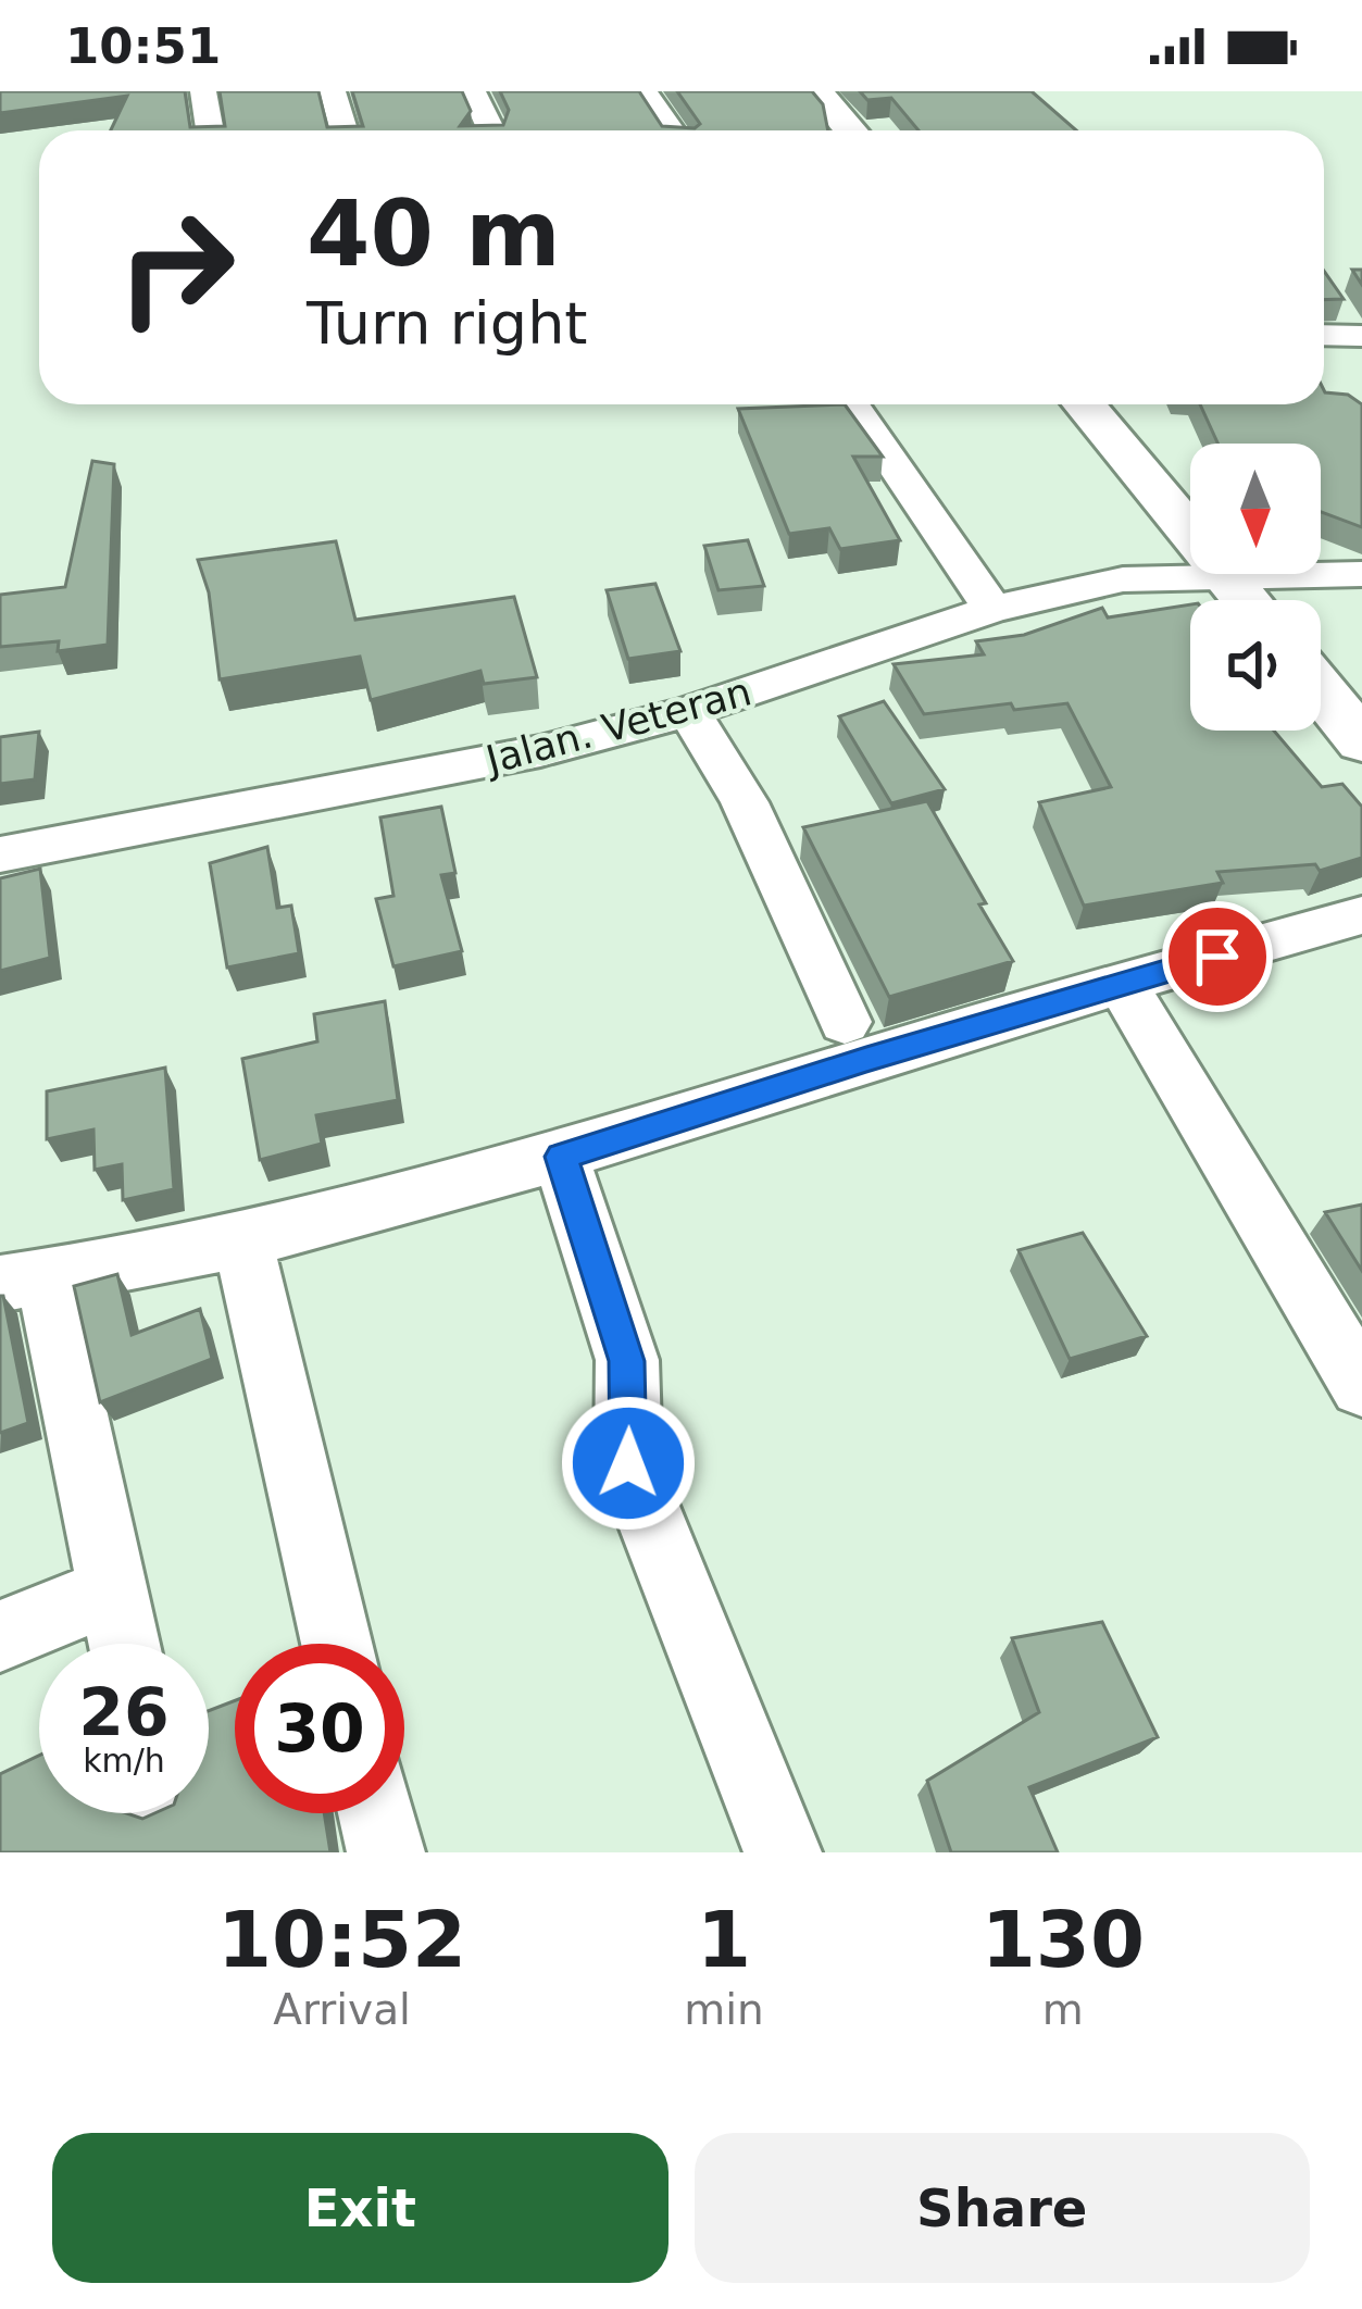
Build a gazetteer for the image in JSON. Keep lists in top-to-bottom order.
{
  "streets": {
    "street": ["Jalan. Veteran"]
  },
  "north": "bottom",
  "page": {
    "status": "10:51",
    "turn": ["40 m", "Turn right"],
    "speed": "26 km/h",
    "limit": "30",
    "eta": [
      "10:52",
      "Arrival",
      "1",
      "min",
      "130",
      "m"
    ],
    "buttons": ["Exit", "Share"]
  }
}
